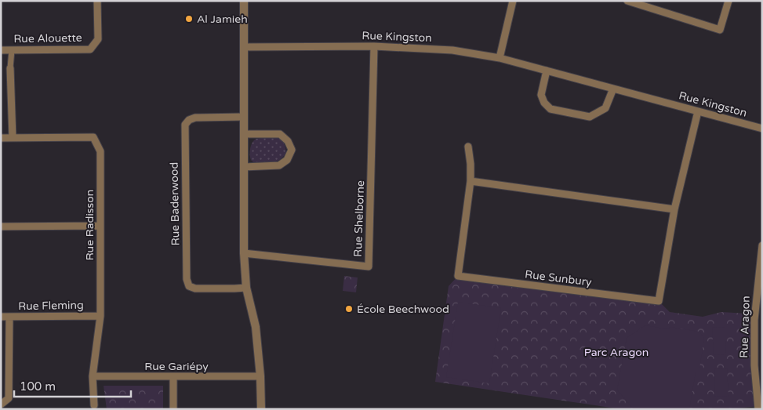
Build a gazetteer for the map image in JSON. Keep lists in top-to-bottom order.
{
  "streets": {
    "street": [
      "Rue Kingston",
      "Rue Alouette",
      "Rue Baderwood",
      "Rue Shelborne",
      "Rue Radisson",
      "Rue Sunbury",
      "Rue Fleming",
      "Rue Aragon",
      "Rue Gariépy"
    ]
  },
  "crossings": [
    ["Rue Kingston", "Rue Shelborne"],
    ["Rue Kingston", "Rue Sunbury"],
    ["Rue Radisson", "Rue Fleming"],
    ["Rue Radisson", "Rue Gariépy"]
  ],
  "parks": ["Parc Aragon"],
  "places": ["Al Jamieh", "École Beechwood"],
  "scale_bar": "100 m"
}
